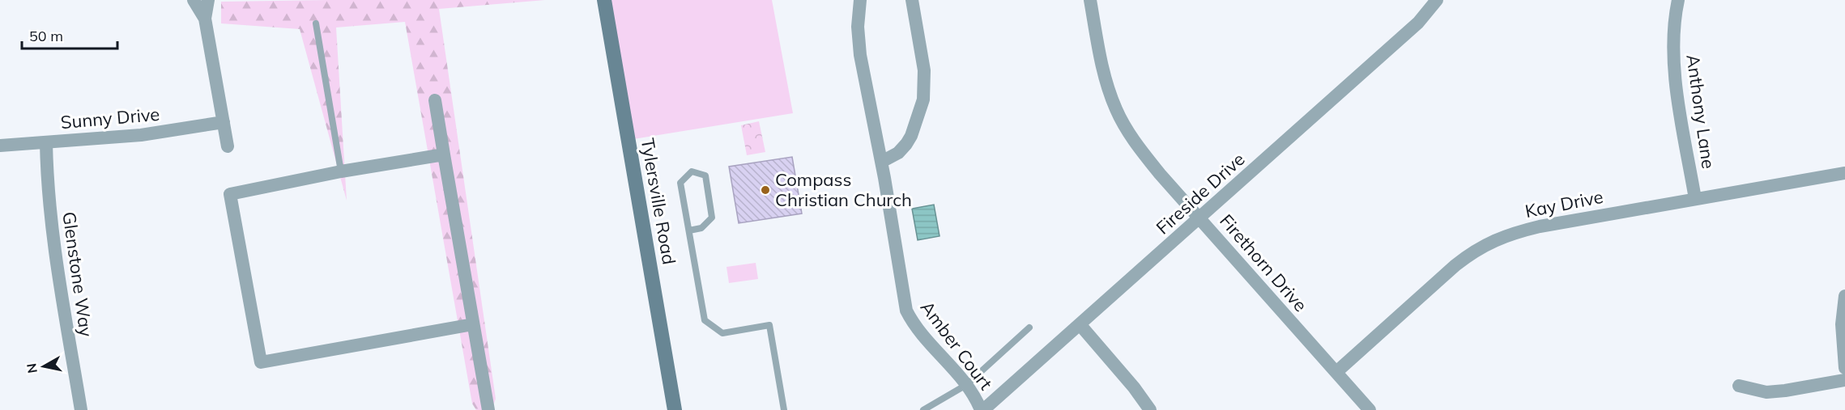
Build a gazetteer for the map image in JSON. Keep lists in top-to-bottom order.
{
  "streets": {
    "main road": ["Tylersville Road"],
    "street": [
      "Anthony Lane",
      "Sunny Drive",
      "Fireside Drive",
      "Kay Drive",
      "Firethorn Drive",
      "Glenstone Way",
      "Amber Court"
    ]
  },
  "crossings": [
    ["Anthony Lane", "Kay Drive"],
    ["Sunny Drive", "Glenstone Way"],
    ["Fireside Drive", "Firethorn Drive"],
    ["Fireside Drive", "Amber Court"],
    ["Kay Drive", "Firethorn Drive"]
  ],
  "places": ["Compass Christian Church"],
  "scale_bar": "50 m",
  "north": "left"
}
